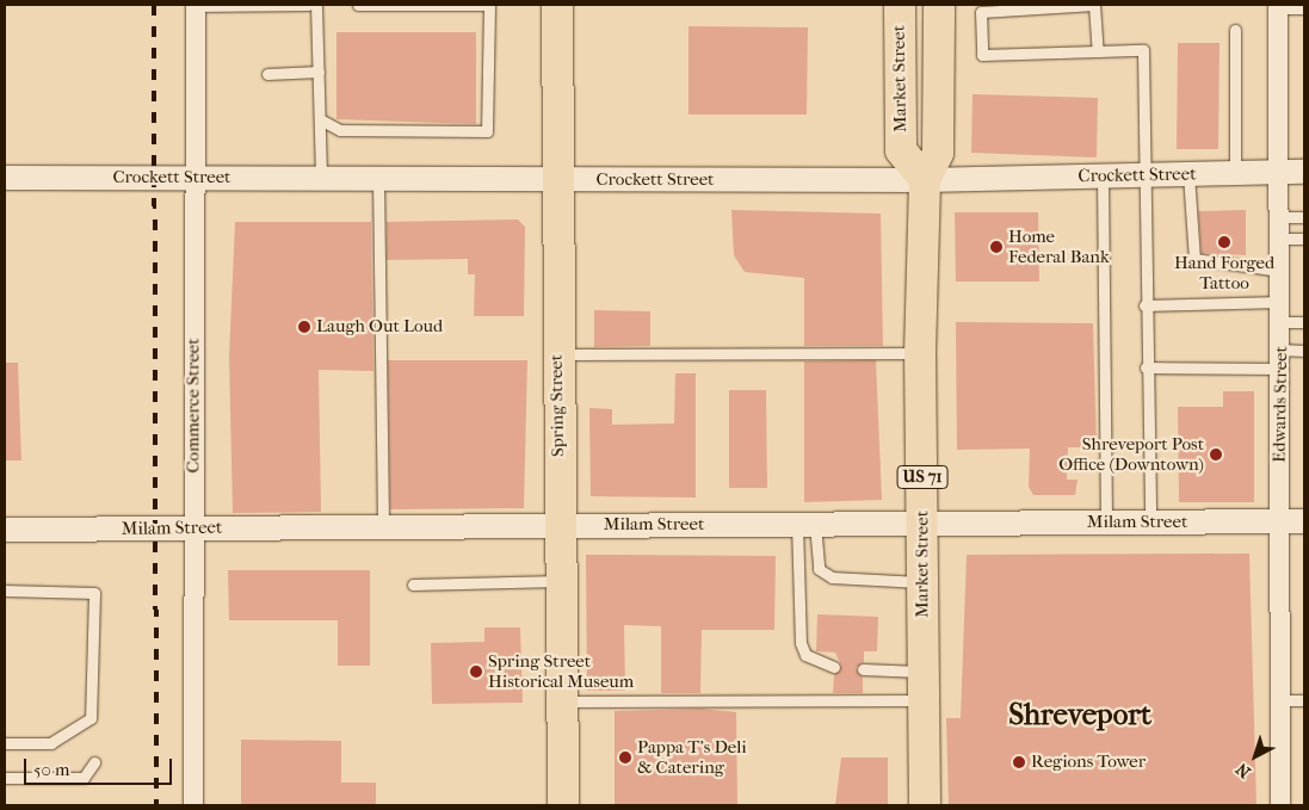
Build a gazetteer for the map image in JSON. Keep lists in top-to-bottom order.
{
  "streets": {
    "main road": ["Market Street", "Spring Street", "US 71"],
    "street": [
      "Crockett Street",
      "Edwards Street",
      "Commerce Street",
      "Milam Street"
    ]
  },
  "crossings": [
    ["Market Street", "Crockett Street"],
    ["Market Street", "Milam Street"],
    ["Crockett Street", "Edwards Street"],
    ["Crockett Street", "Commerce Street"],
    ["Crockett Street", "Spring Street"],
    ["Edwards Street", "Milam Street"],
    ["Commerce Street", "Milam Street"],
    ["Spring Street", "Milam Street"]
  ],
  "districts": ["Shreveport"],
  "places": [
    "Hand Forged Tattoo",
    "Home Federal Bank",
    "Laugh Out Loud",
    "Shreveport Post Office (Downtown)",
    "Spring Street Historical Museum",
    "Pappa T's Deli & Catering",
    "Regions Tower"
  ],
  "scale_bar": "50 m",
  "north": "bottom left"
}
